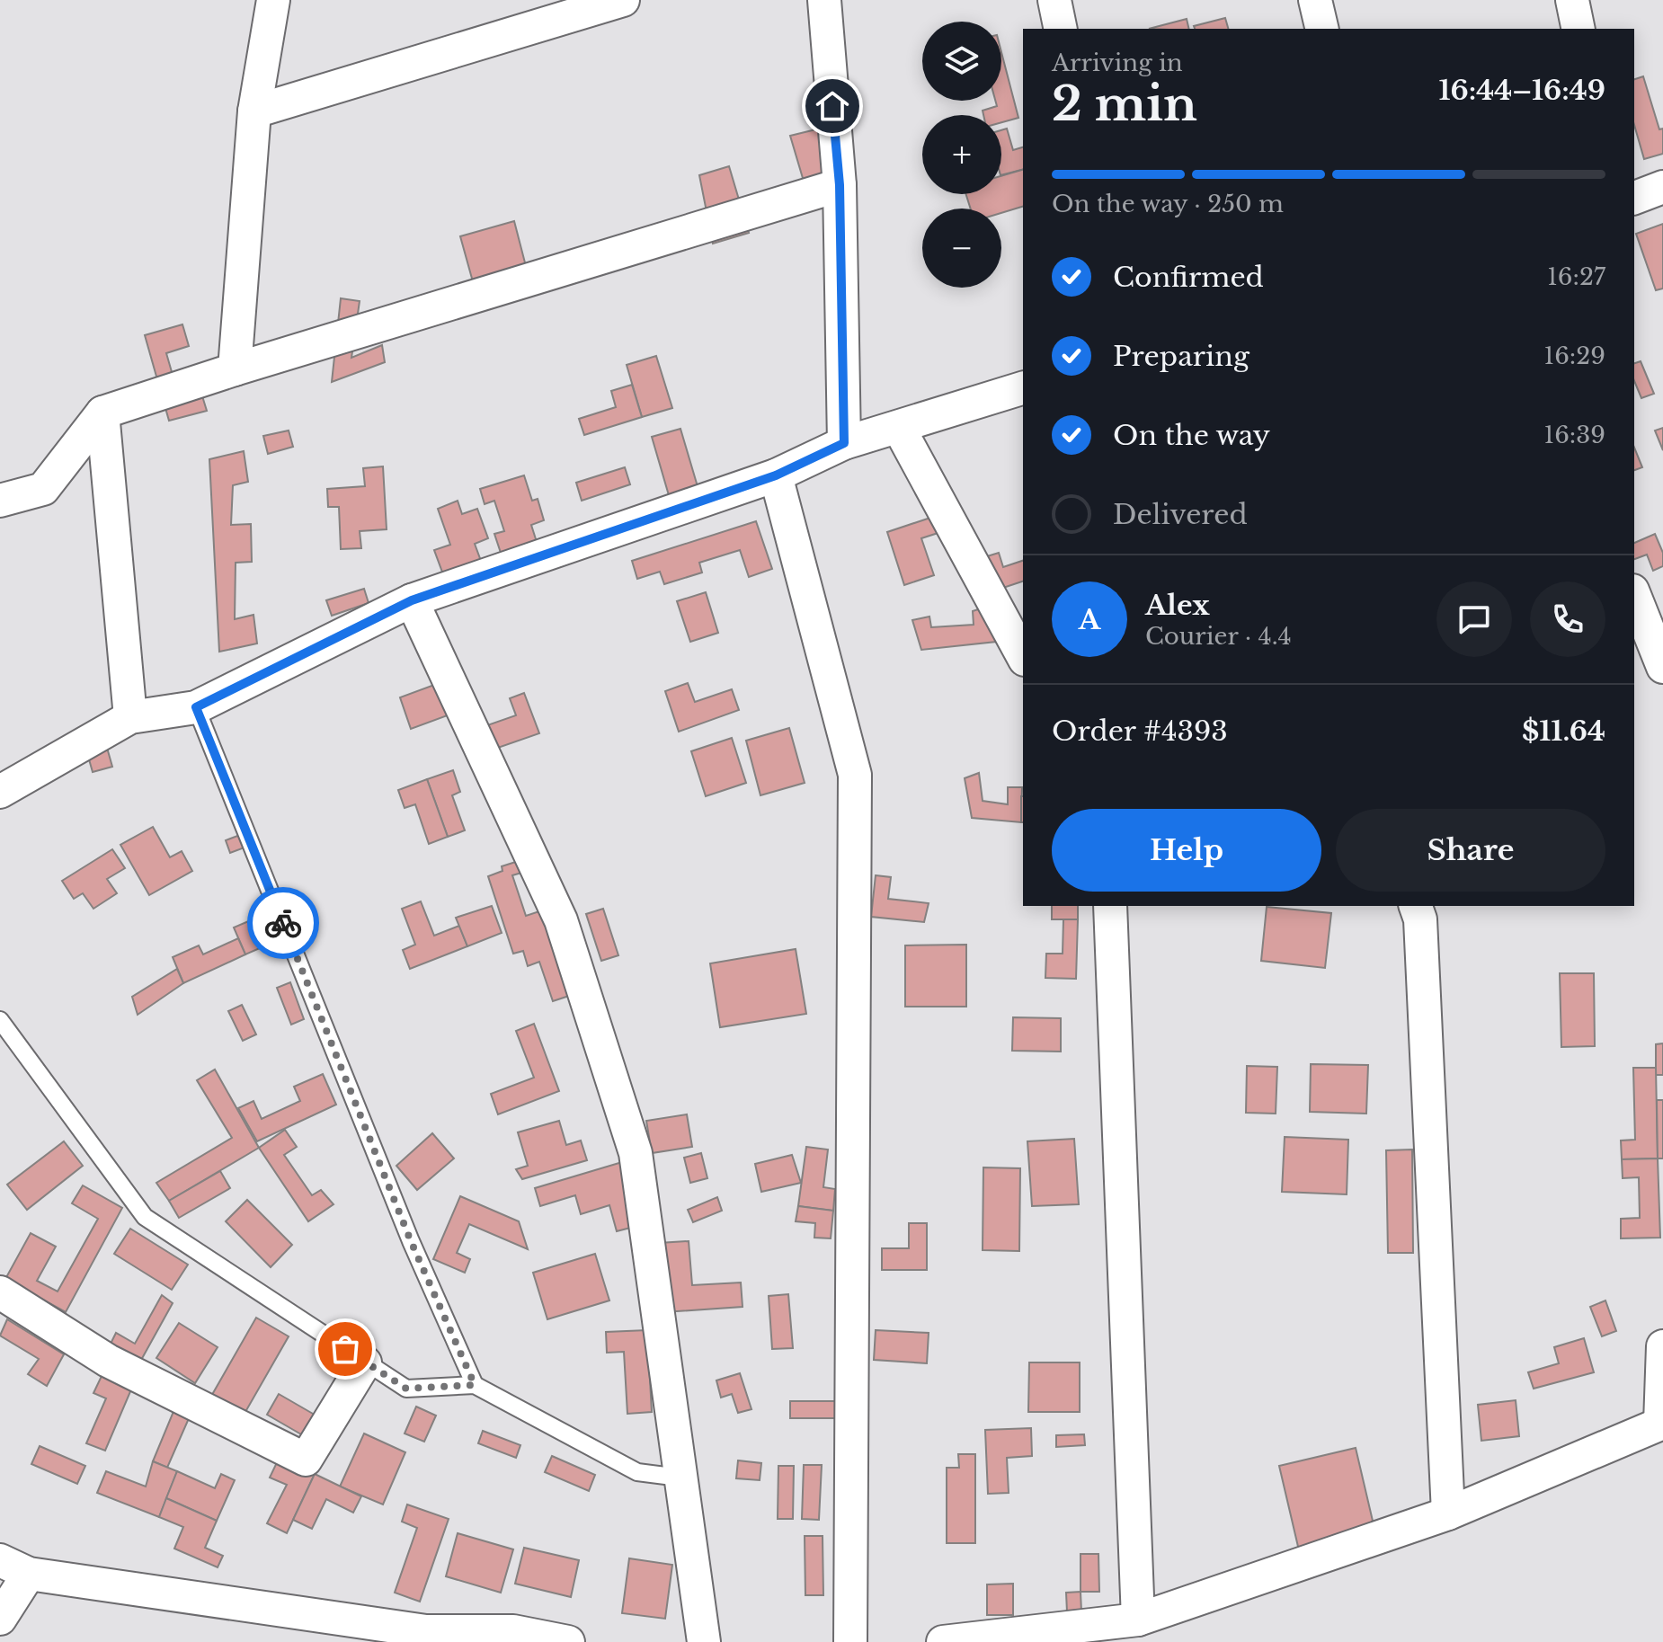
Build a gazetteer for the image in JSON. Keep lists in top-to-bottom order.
{
  "page": {
    "map_buttons": ["+", "−"],
    "heading": ["2 min", "Arriving in", "16:44–16:49"],
    "panel": [
      "Alex",
      "Courier · 4.4",
      "Order #4393",
      "$11.64"
    ],
    "bar": "On the way · 250 m",
    "list": [
      ["Confirmed", "16:27"],
      ["Preparing", "16:29"],
      ["On the way", "16:39"],
      "Delivered"
    ],
    "round": "A",
    "buttons": ["Help", "Share"]
  }
}
